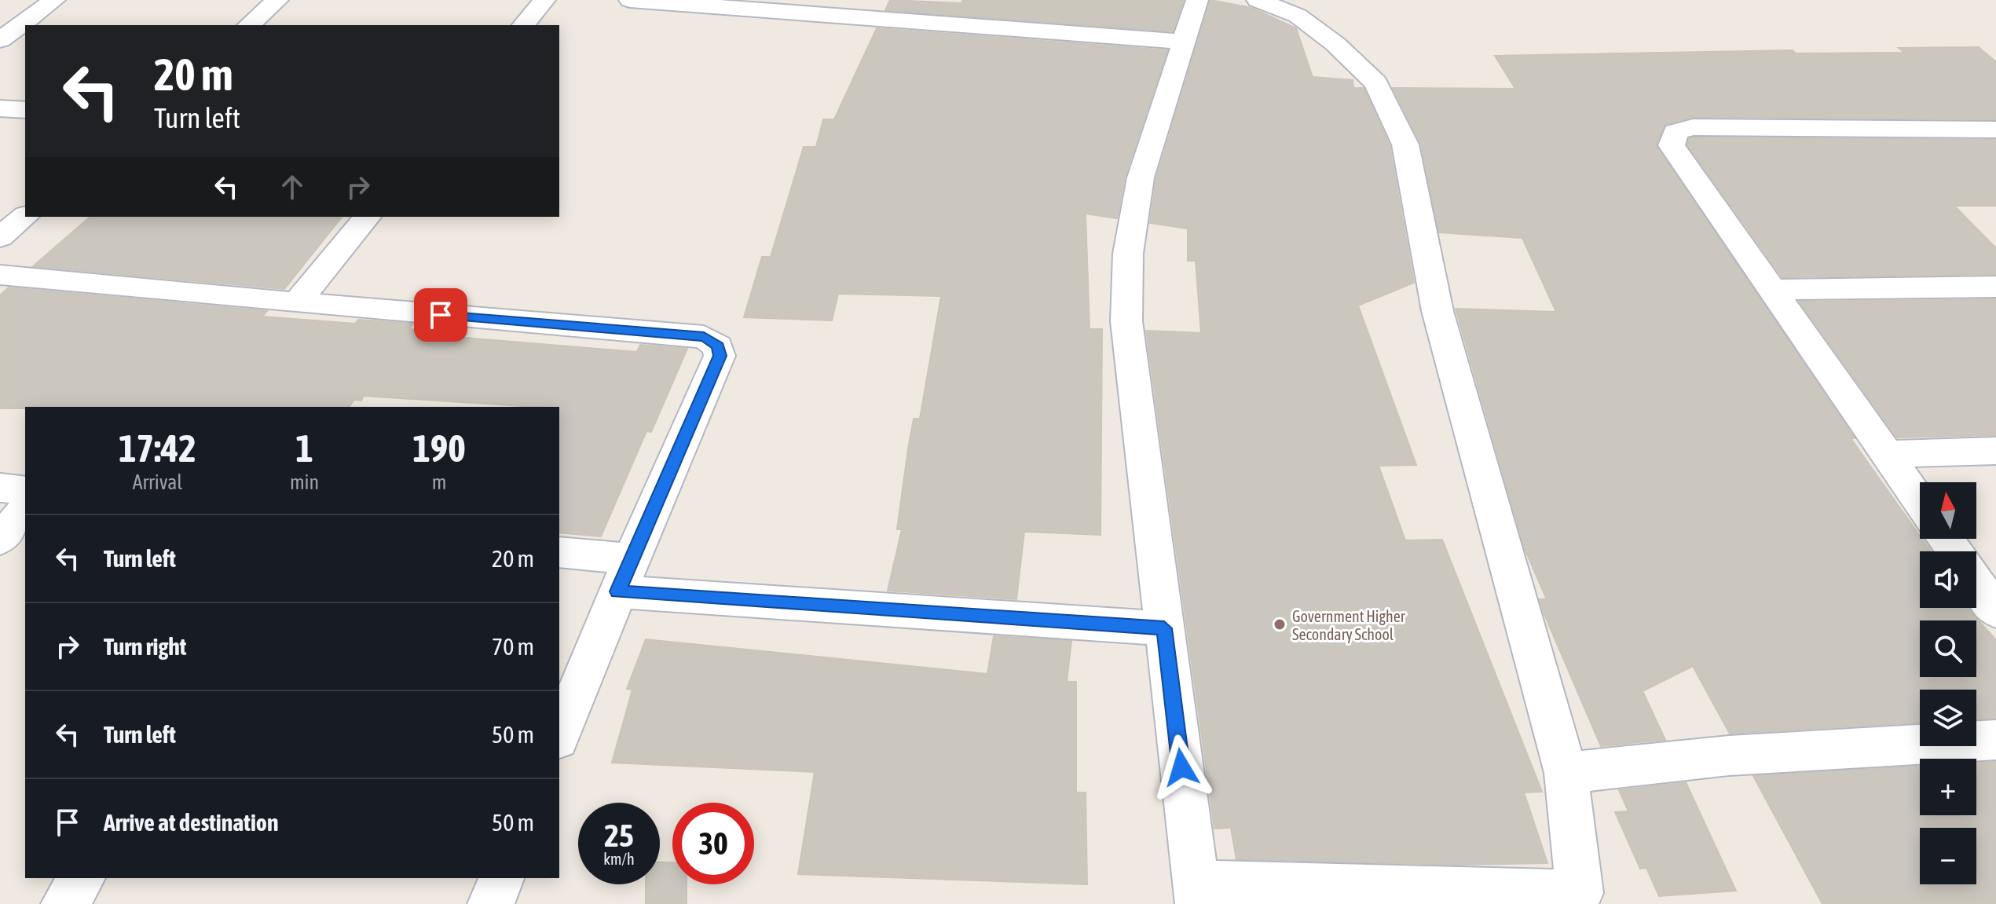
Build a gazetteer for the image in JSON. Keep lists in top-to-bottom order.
{
  "places": ["Government Higher Secondary School"],
  "north": "top",
  "page": {
    "turn": ["20 m", "Turn left"],
    "eta": [
      "17:42",
      "Arrival",
      "1",
      "min",
      "190",
      "m"
    ],
    "map_buttons": ["+", "−"],
    "list": [
      {
        "name": "Turn left",
        "value": "20 m"
      },
      {
        "name": "Turn right",
        "value": "70 m"
      },
      {
        "name": "Turn left",
        "value": "50 m"
      },
      {
        "name": "Arrive at destination",
        "value": "50 m"
      }
    ],
    "speed": "25 km/h",
    "limit": "30"
  }
}
